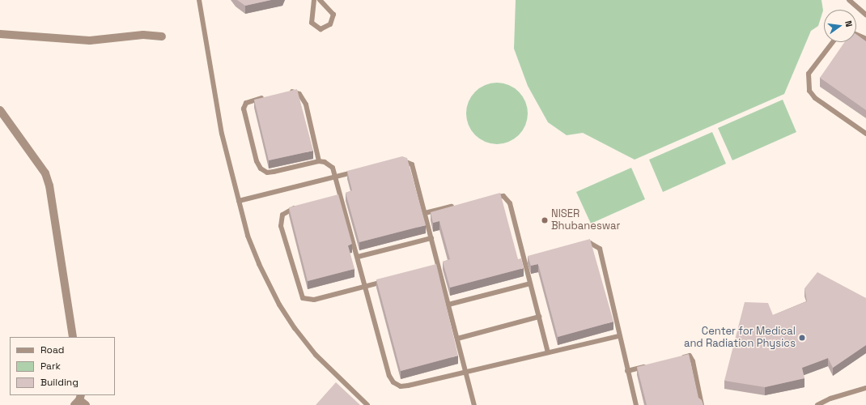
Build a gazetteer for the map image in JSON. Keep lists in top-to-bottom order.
{
  "places": ["NISER Bhubaneswar", "Center for Medical and Radiation Physics"],
  "legend": ["Road", "Park", "Building"],
  "north": "right"
}
